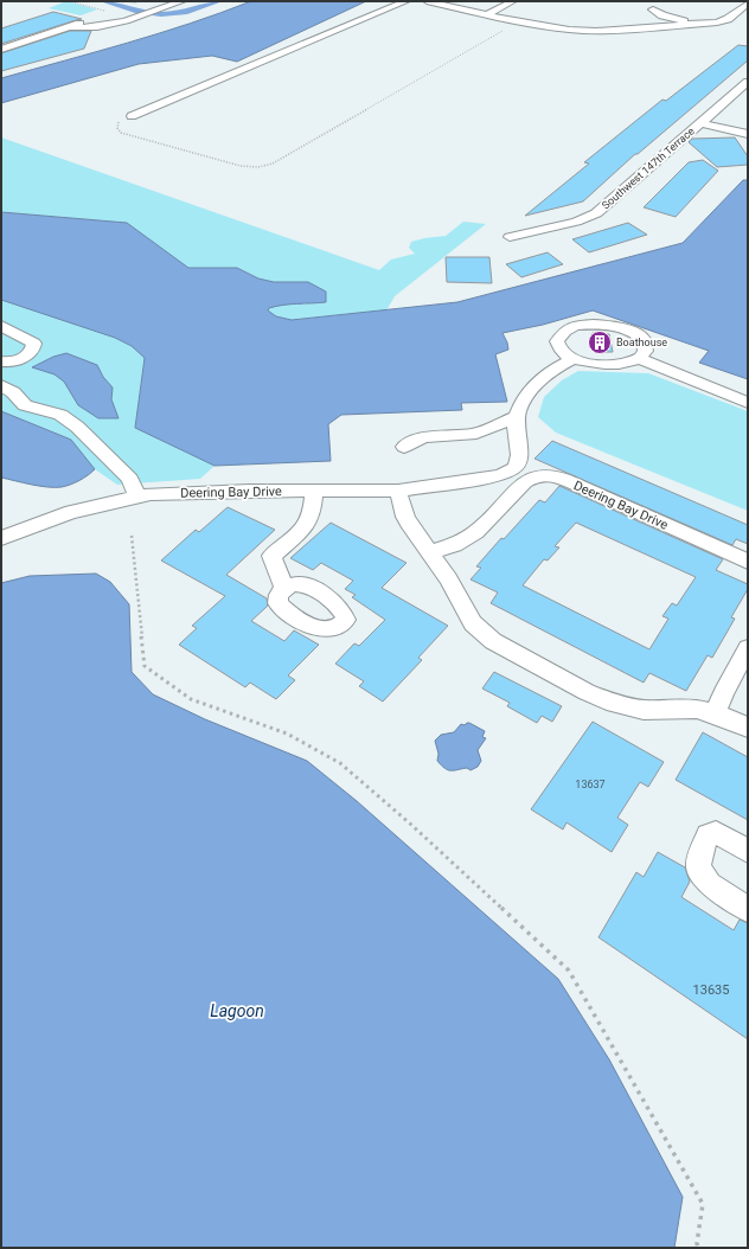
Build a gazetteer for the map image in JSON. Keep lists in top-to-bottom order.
{
  "streets": {
    "street": ["Southwest 147th Terrace", "Deering Bay Drive"]
  },
  "water": ["Lagoon"],
  "places": {
    "building": ["Boathouse"]
  },
  "house_numbers": ["13637", "13635"]
}
